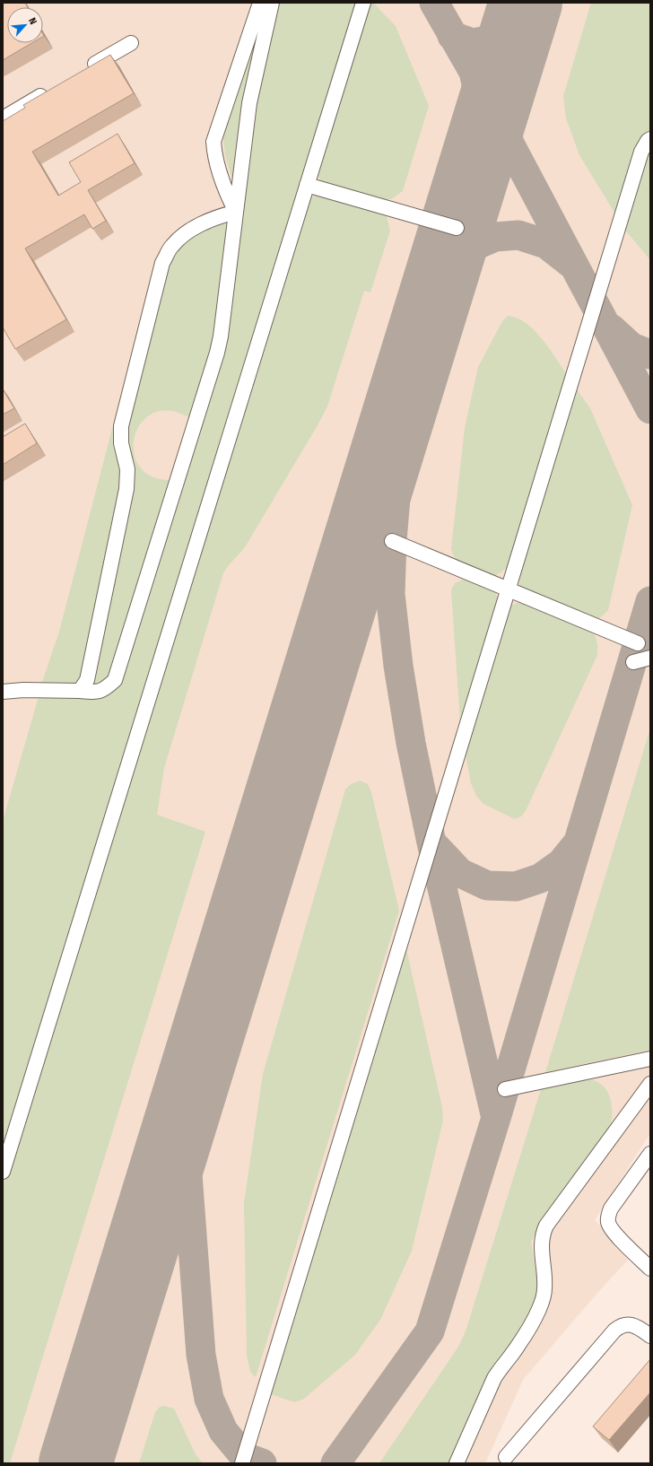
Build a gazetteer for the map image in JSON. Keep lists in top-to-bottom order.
{
  "north": "top right"
}
